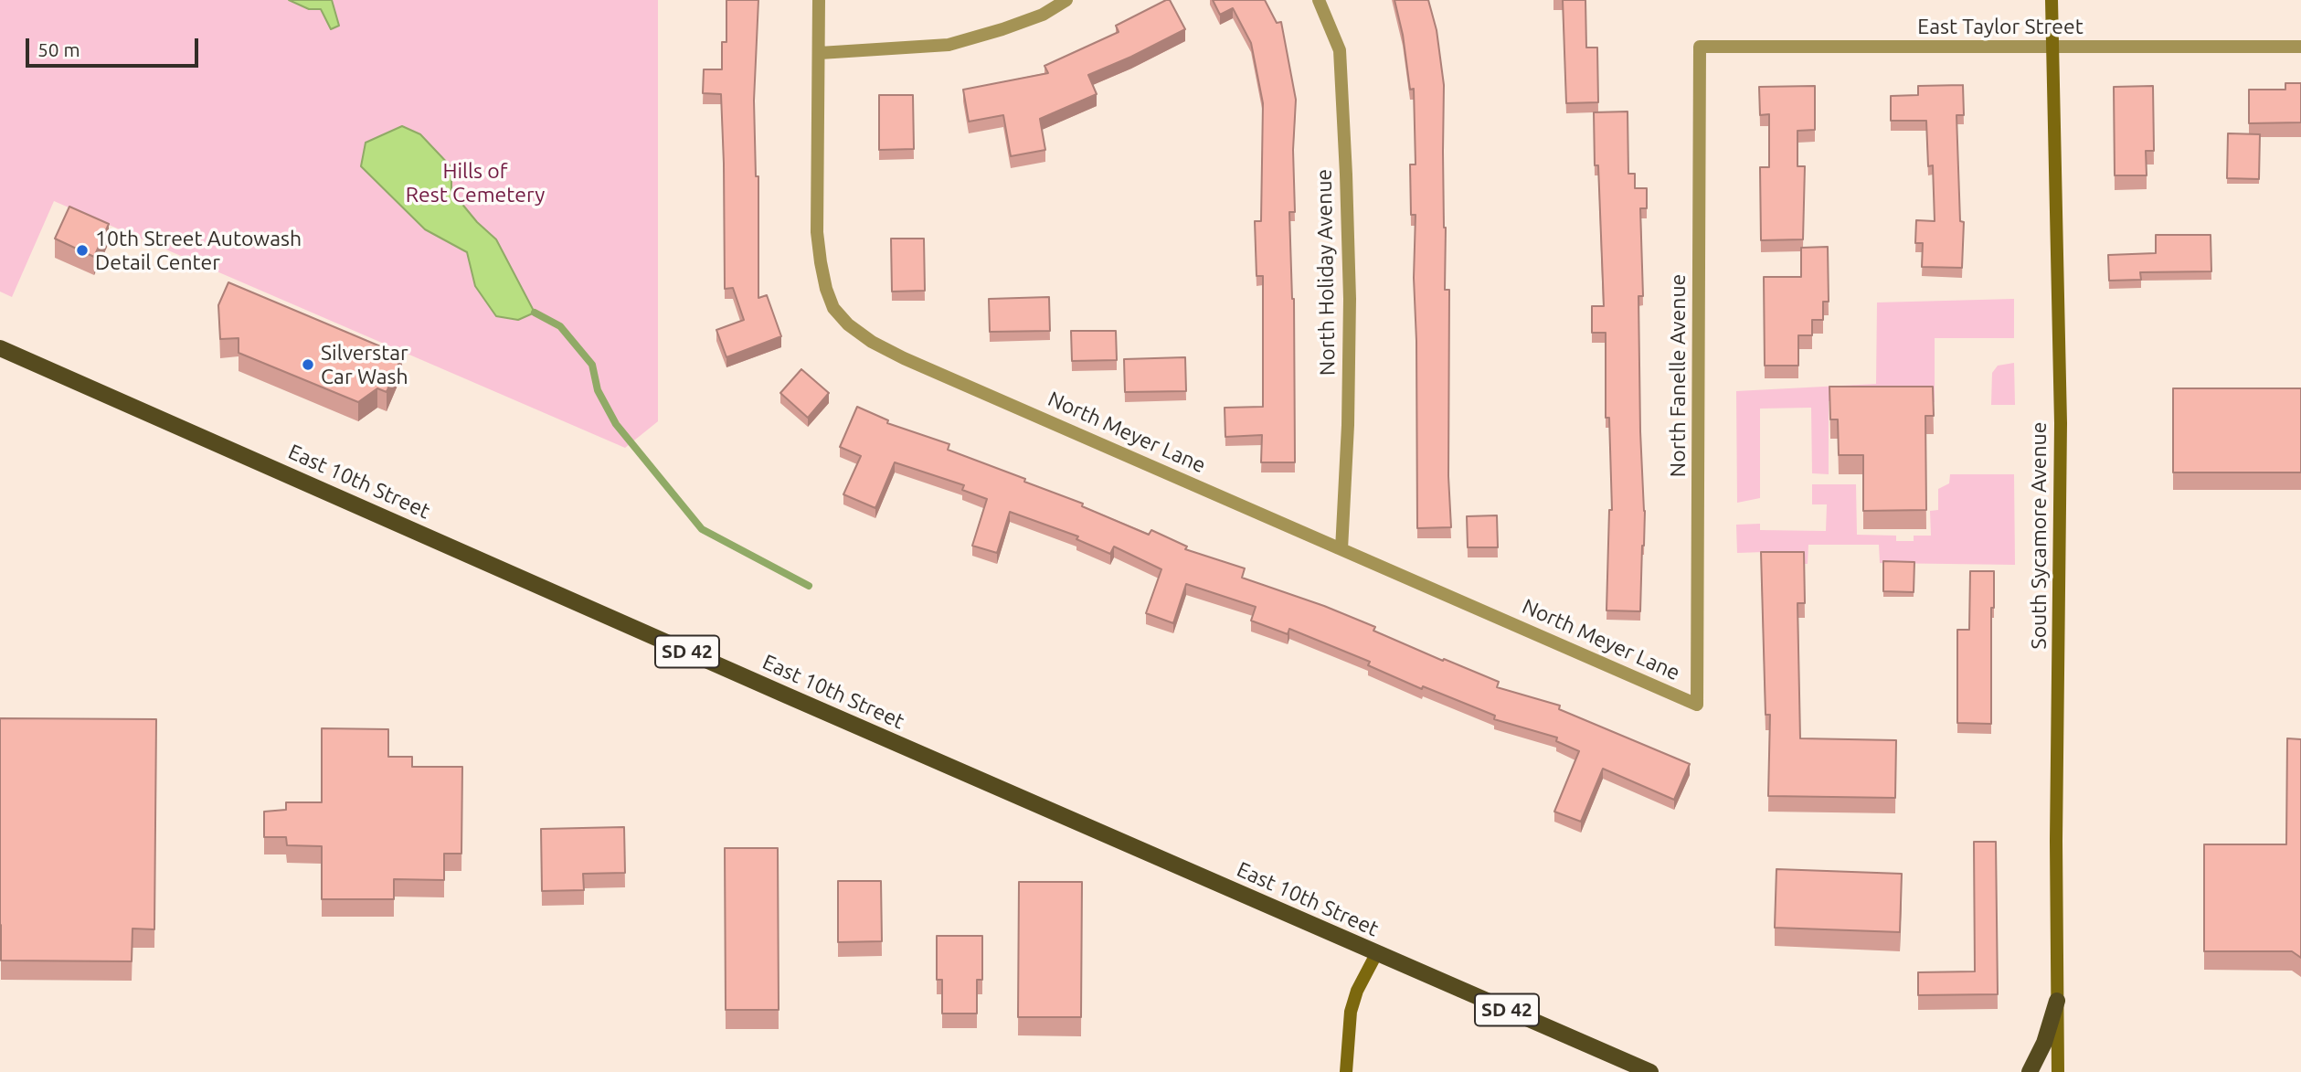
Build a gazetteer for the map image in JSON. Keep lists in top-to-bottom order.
{
  "streets": {
    "main road": ["East 10th Street", "South Sycamore Avenue", "SD 42"],
    "street": [
      "East Taylor Street",
      "North Holiday Avenue",
      "North Fanelle Avenue",
      "North Meyer Lane"
    ]
  },
  "crossings": [
    ["East Taylor Street", "North Fanelle Avenue"],
    ["East Taylor Street", "South Sycamore Avenue"],
    ["North Holiday Avenue", "North Meyer Lane"],
    ["North Fanelle Avenue", "North Meyer Lane"]
  ],
  "parks": ["Hills of Rest Cemetery"],
  "places": ["10th Street Autowash Detail Center", "Silverstar Car Wash"],
  "scale_bar": "50 m"
}
